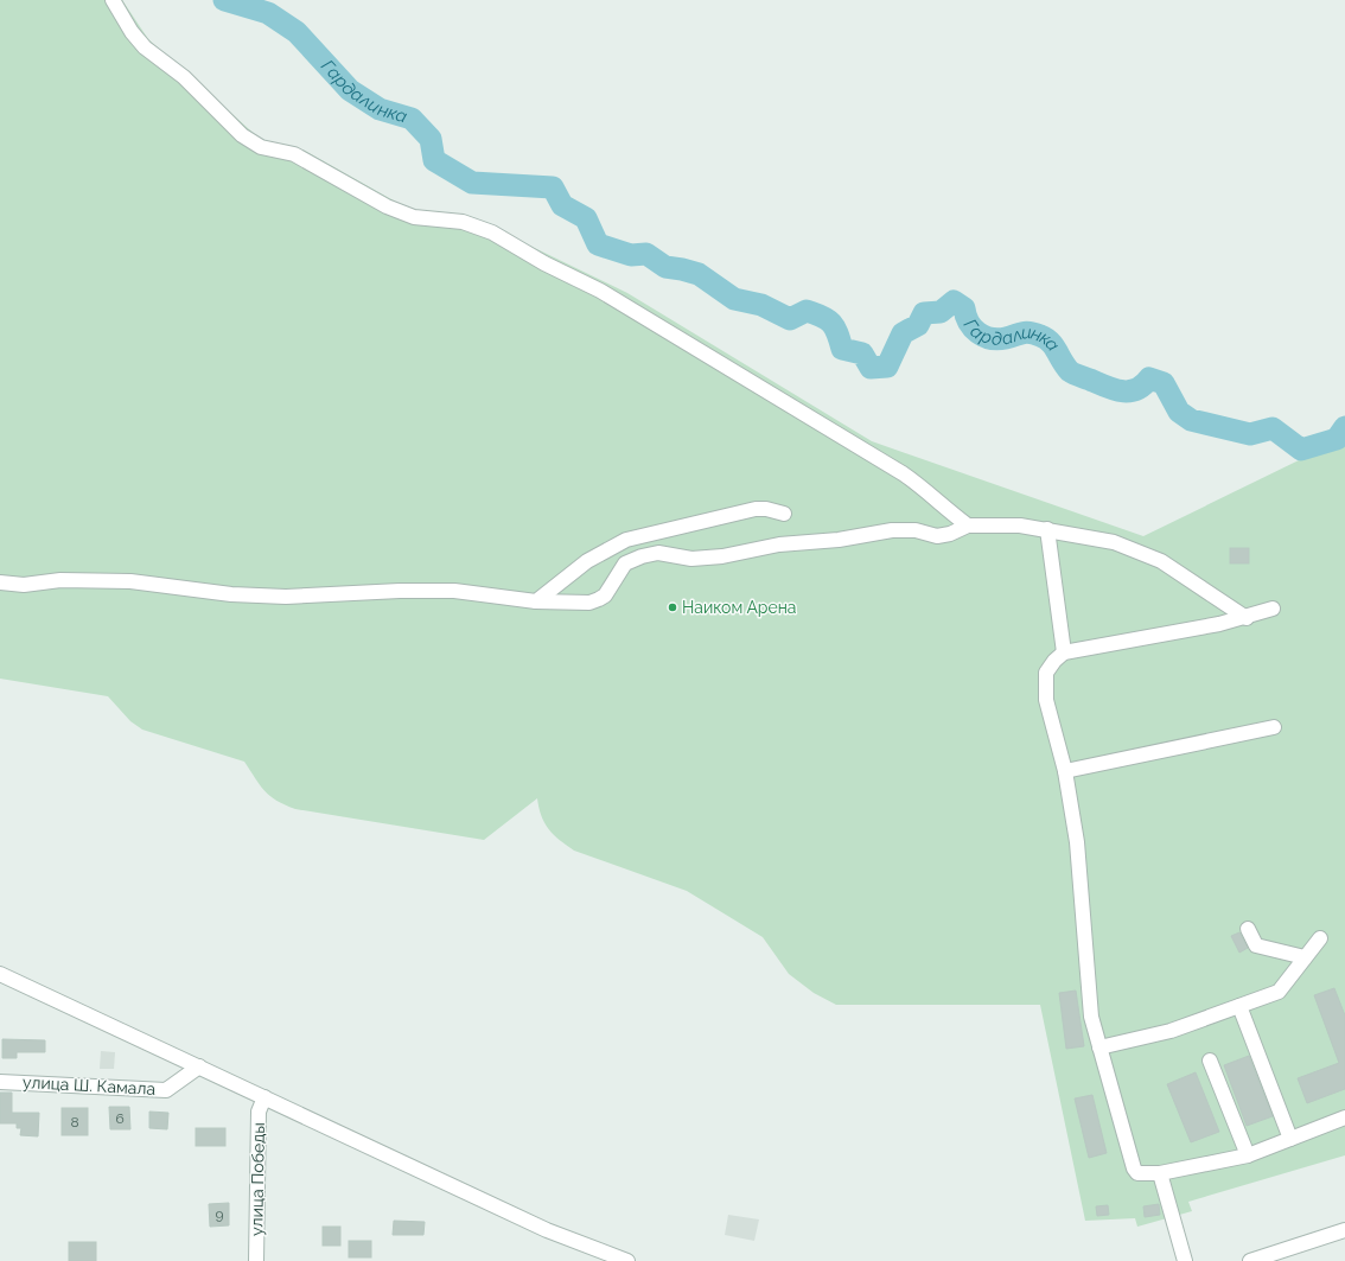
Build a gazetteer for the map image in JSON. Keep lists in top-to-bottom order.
{
  "streets": {
    "street": ["улица Ш. Камала", "улица Победы"]
  },
  "water": ["Гардалинка"],
  "places": ["Наиком Арена"],
  "house_numbers": ["6", "8", "9"]
}
